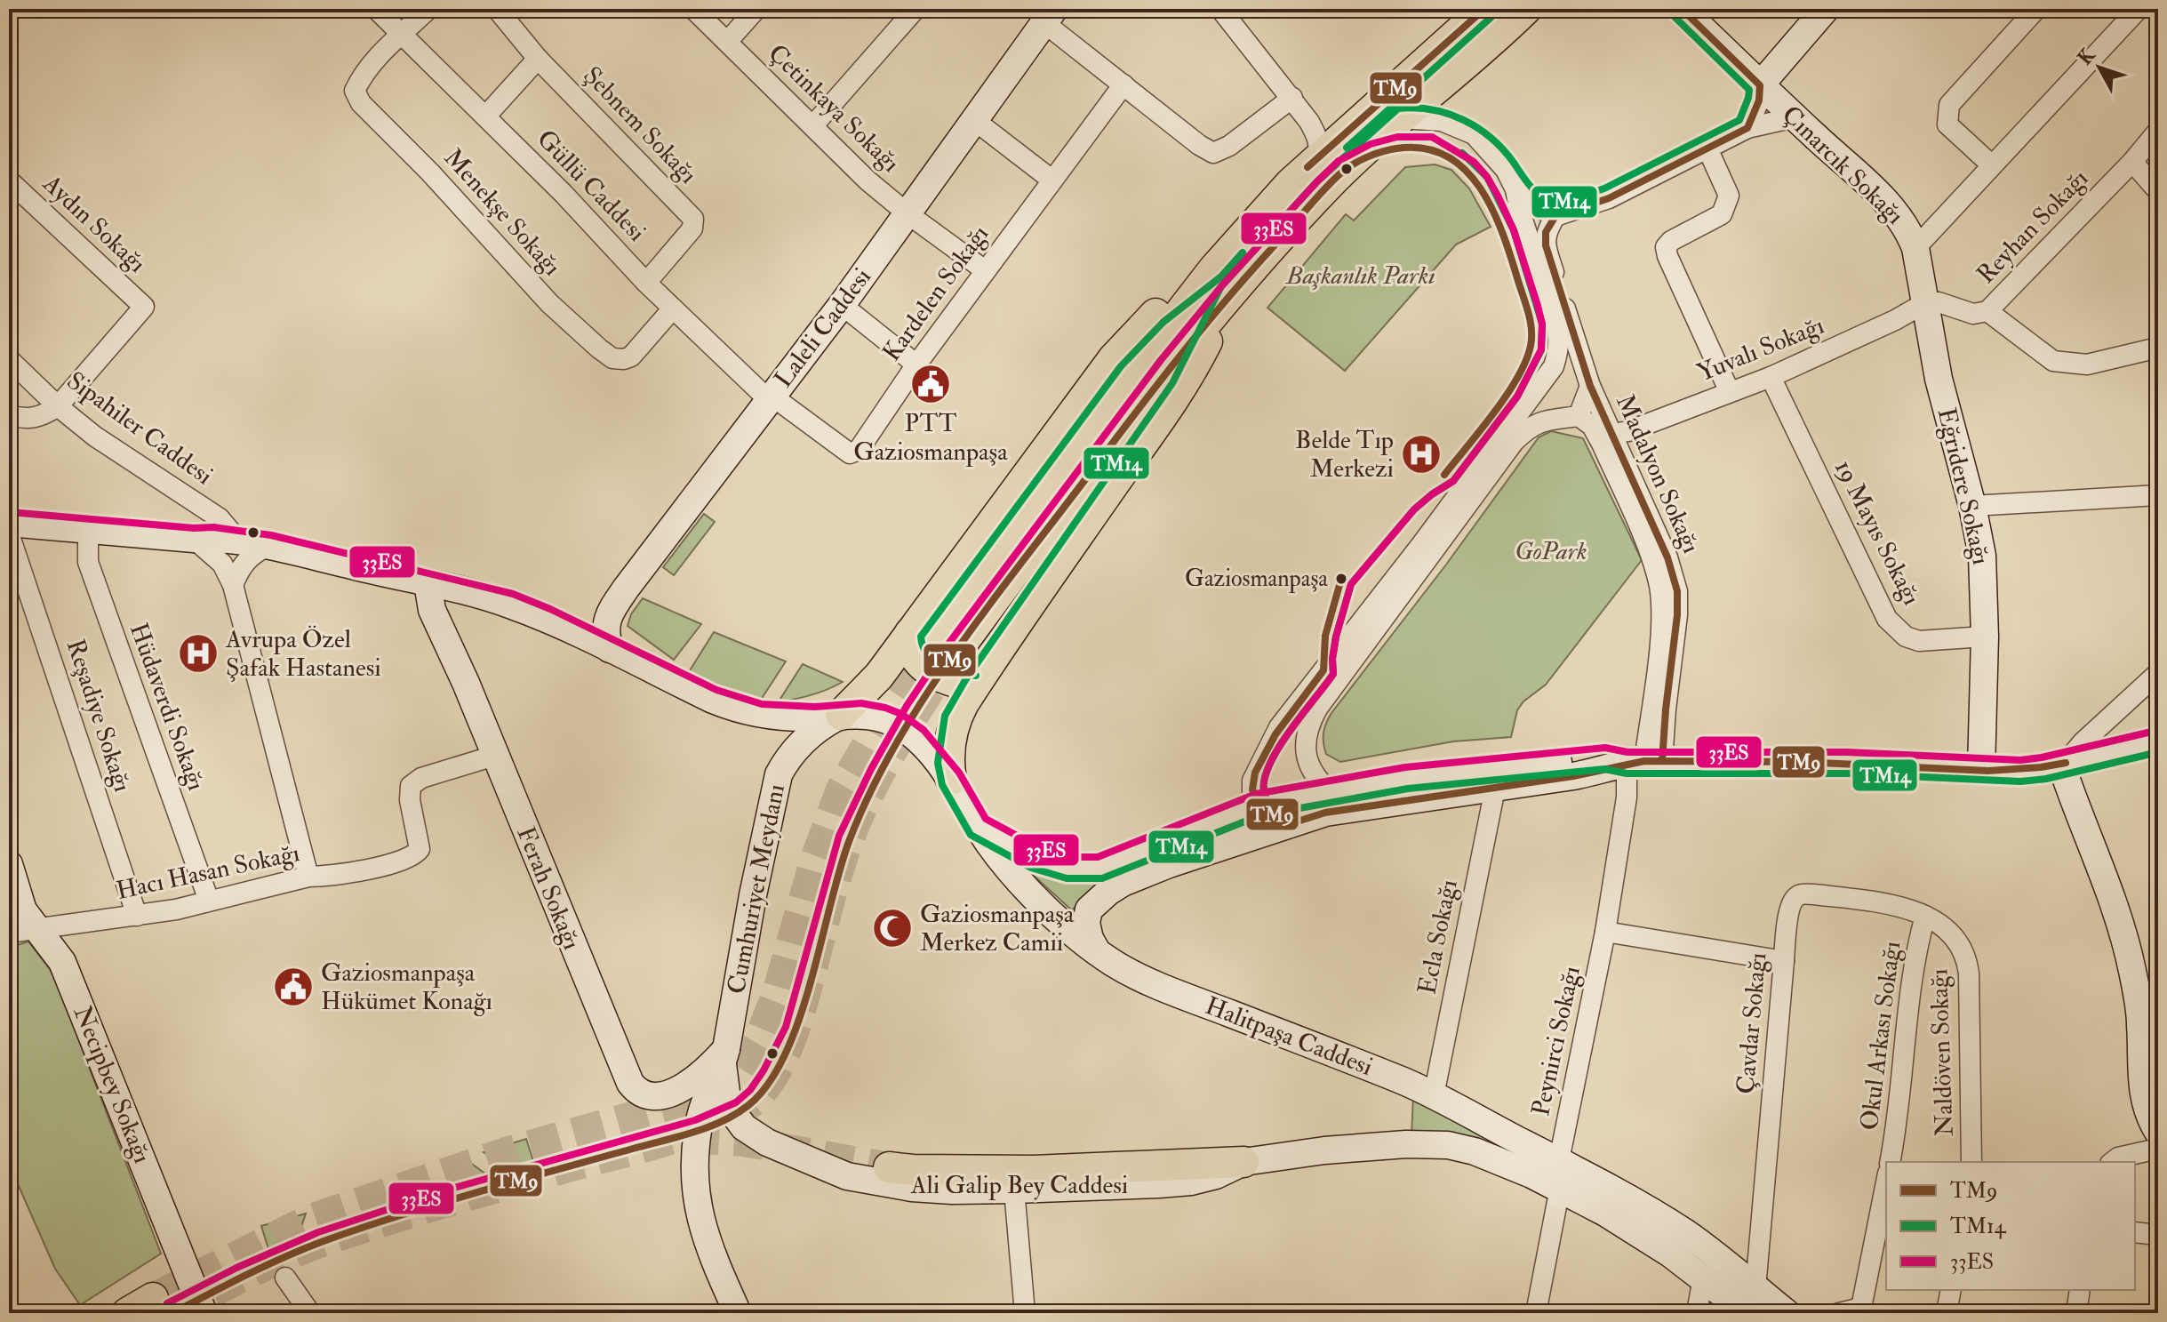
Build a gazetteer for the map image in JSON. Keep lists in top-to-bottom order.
{
  "streets": {
    "main road": [
      "Çınarcık Sokağı",
      "Laleli Caddesi",
      "Eğridere Sokağı",
      "Ferah Sokağı",
      "Cumhuriyet Meydanı",
      "Halitpaşa Caddesi",
      "Necipbey Sokağı",
      "Ali Galip Bey Caddesi"
    ],
    "street": [
      "Çetinkaya Sokağı",
      "Şebnem Sokağı",
      "Güllü Caddesi",
      "Menekşe Sokağı",
      "Aydın Sokağı",
      "Reyhan Sokağı",
      "Kardelen Sokağı",
      "Yuvalı Sokağı",
      "Sipahiler Caddesi",
      "Madalyon Sokağı",
      "19 Mayıs Sokağı",
      "Hüdaverdi Sokağı",
      "Reşadiye Sokağı",
      "Hacı Hasan Sokağı",
      "Ecla Sokağı",
      "Çavdar Sokağı",
      "Okul Arkası Sokağı",
      "Peynirci Sokağı",
      "Naldöven Sokağı"
    ]
  },
  "crossings": [
    ["Çetinkaya Sokağı", "Kardelen Sokağı"],
    ["Çetinkaya Sokağı", "Laleli Caddesi"],
    ["Şebnem Sokağı", "Güllü Caddesi"],
    ["Çınarcık Sokağı", "Eğridere Sokağı"],
    ["Güllü Caddesi", "Menekşe Sokağı"],
    ["Güllü Caddesi", "Kardelen Sokağı"],
    ["Güllü Caddesi", "Laleli Caddesi"],
    ["Aydın Sokağı", "Sipahiler Caddesi"],
    ["Reyhan Sokağı", "Yuvalı Sokağı"],
    ["Reyhan Sokağı", "Eğridere Sokağı"],
    ["Kardelen Sokağı", "Laleli Caddesi"],
    ["Laleli Caddesi", "Halitpaşa Caddesi"],
    ["Yuvalı Sokağı", "Madalyon Sokağı"],
    ["Yuvalı Sokağı", "Eğridere Sokağı"],
    ["Yuvalı Sokağı", "19 Mayıs Sokağı"],
    ["Sipahiler Caddesi", "Halitpaşa Caddesi"],
    ["Madalyon Sokağı", "Peynirci Sokağı"],
    ["Eğridere Sokağı", "19 Mayıs Sokağı"],
    ["Hüdaverdi Sokağı", "Hacı Hasan Sokağı"],
    ["Hüdaverdi Sokağı", "Halitpaşa Caddesi"],
    ["Reşadiye Sokağı", "Hacı Hasan Sokağı"],
    ["Hacı Hasan Sokağı", "Ferah Sokağı"],
    ["Hacı Hasan Sokağı", "Necipbey Sokağı"],
    ["Ferah Sokağı", "Cumhuriyet Meydanı"],
    ["Ferah Sokağı", "Halitpaşa Caddesi"],
    ["Ferah Sokağı", "Ali Galip Bey Caddesi"],
    ["Cumhuriyet Meydanı", "Halitpaşa Caddesi"],
    ["Cumhuriyet Meydanı", "Ali Galip Bey Caddesi"],
    ["Ecla Sokağı", "Halitpaşa Caddesi"],
    ["Çavdar Sokağı", "Okul Arkası Sokağı"],
    ["Çavdar Sokağı", "Halitpaşa Caddesi"],
    ["Çavdar Sokağı", "Naldöven Sokağı"],
    ["Okul Arkası Sokağı", "Naldöven Sokağı"],
    ["Halitpaşa Caddesi", "Peynirci Sokağı"],
    ["Halitpaşa Caddesi", "Ali Galip Bey Caddesi"]
  ],
  "parks": ["Başkanlık Parkı", "GoPark"],
  "places": {
    "public building": ["PTT Gaziosmanpaşa", "Gaziosmanpaşa Hükümet Konağı"],
    "hospital": ["Belde Tıp Merkezi", "Avrupa Özel Şafak Hastanesi"],
    "other": ["Gaziosmanpaşa"],
    "mosque": ["Gaziosmanpaşa Merkez Camii"]
  },
  "lines": ["transit line TM9", "transit line TM14", "transit line 33ES"],
  "legend": ["TM9", "TM14", "33ES"],
  "north": "top left"
}
